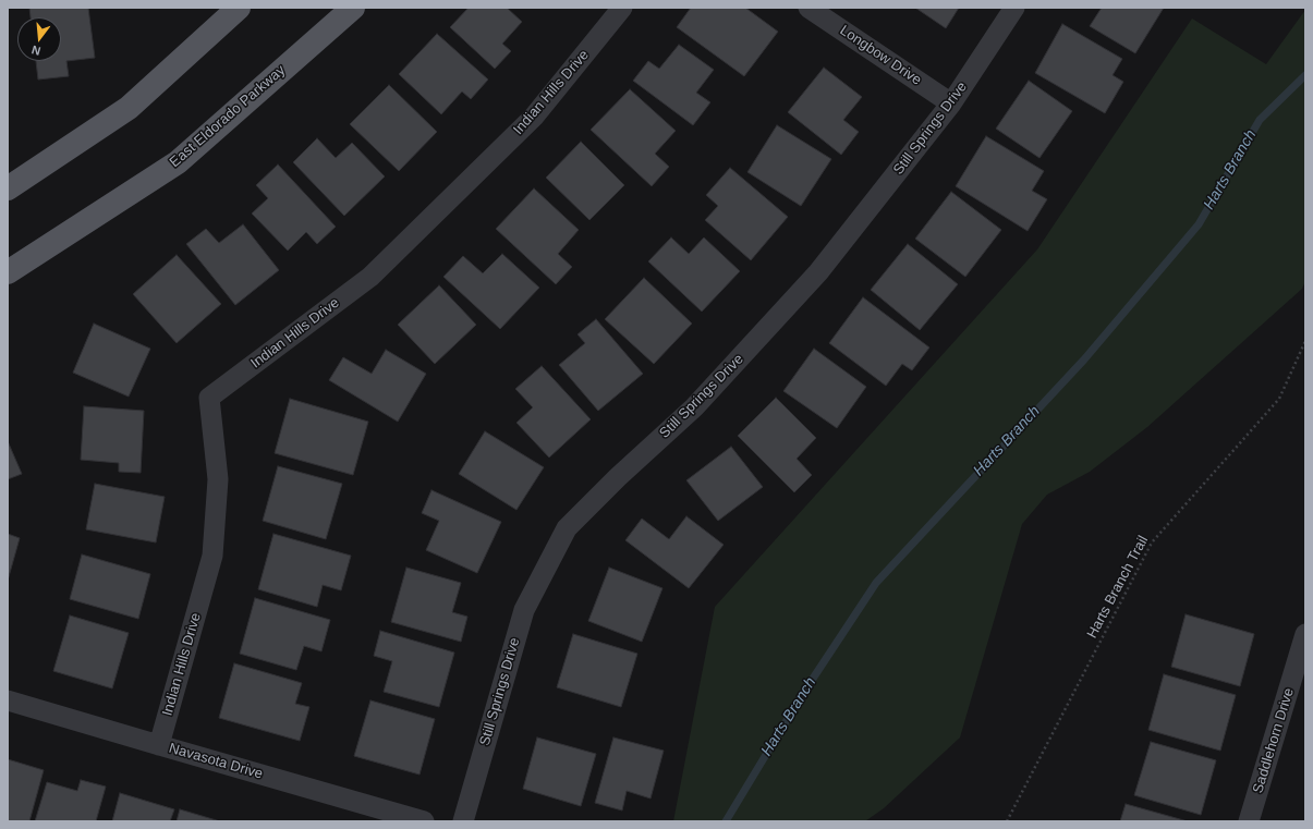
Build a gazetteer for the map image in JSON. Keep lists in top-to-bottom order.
{
  "streets": {
    "main road": ["East Eldorado Parkway"],
    "street": [
      "Longbow Drive",
      "Indian Hills Drive",
      "Still Springs Drive",
      "Saddlehorn Drive",
      "Navasota Drive"
    ],
    "path": ["Harts Branch Trail"]
  },
  "crossings": [
    ["Longbow Drive", "Still Springs Drive"],
    ["Indian Hills Drive", "Navasota Drive"]
  ],
  "water": ["Harts Branch"],
  "north": "bottom"
}
